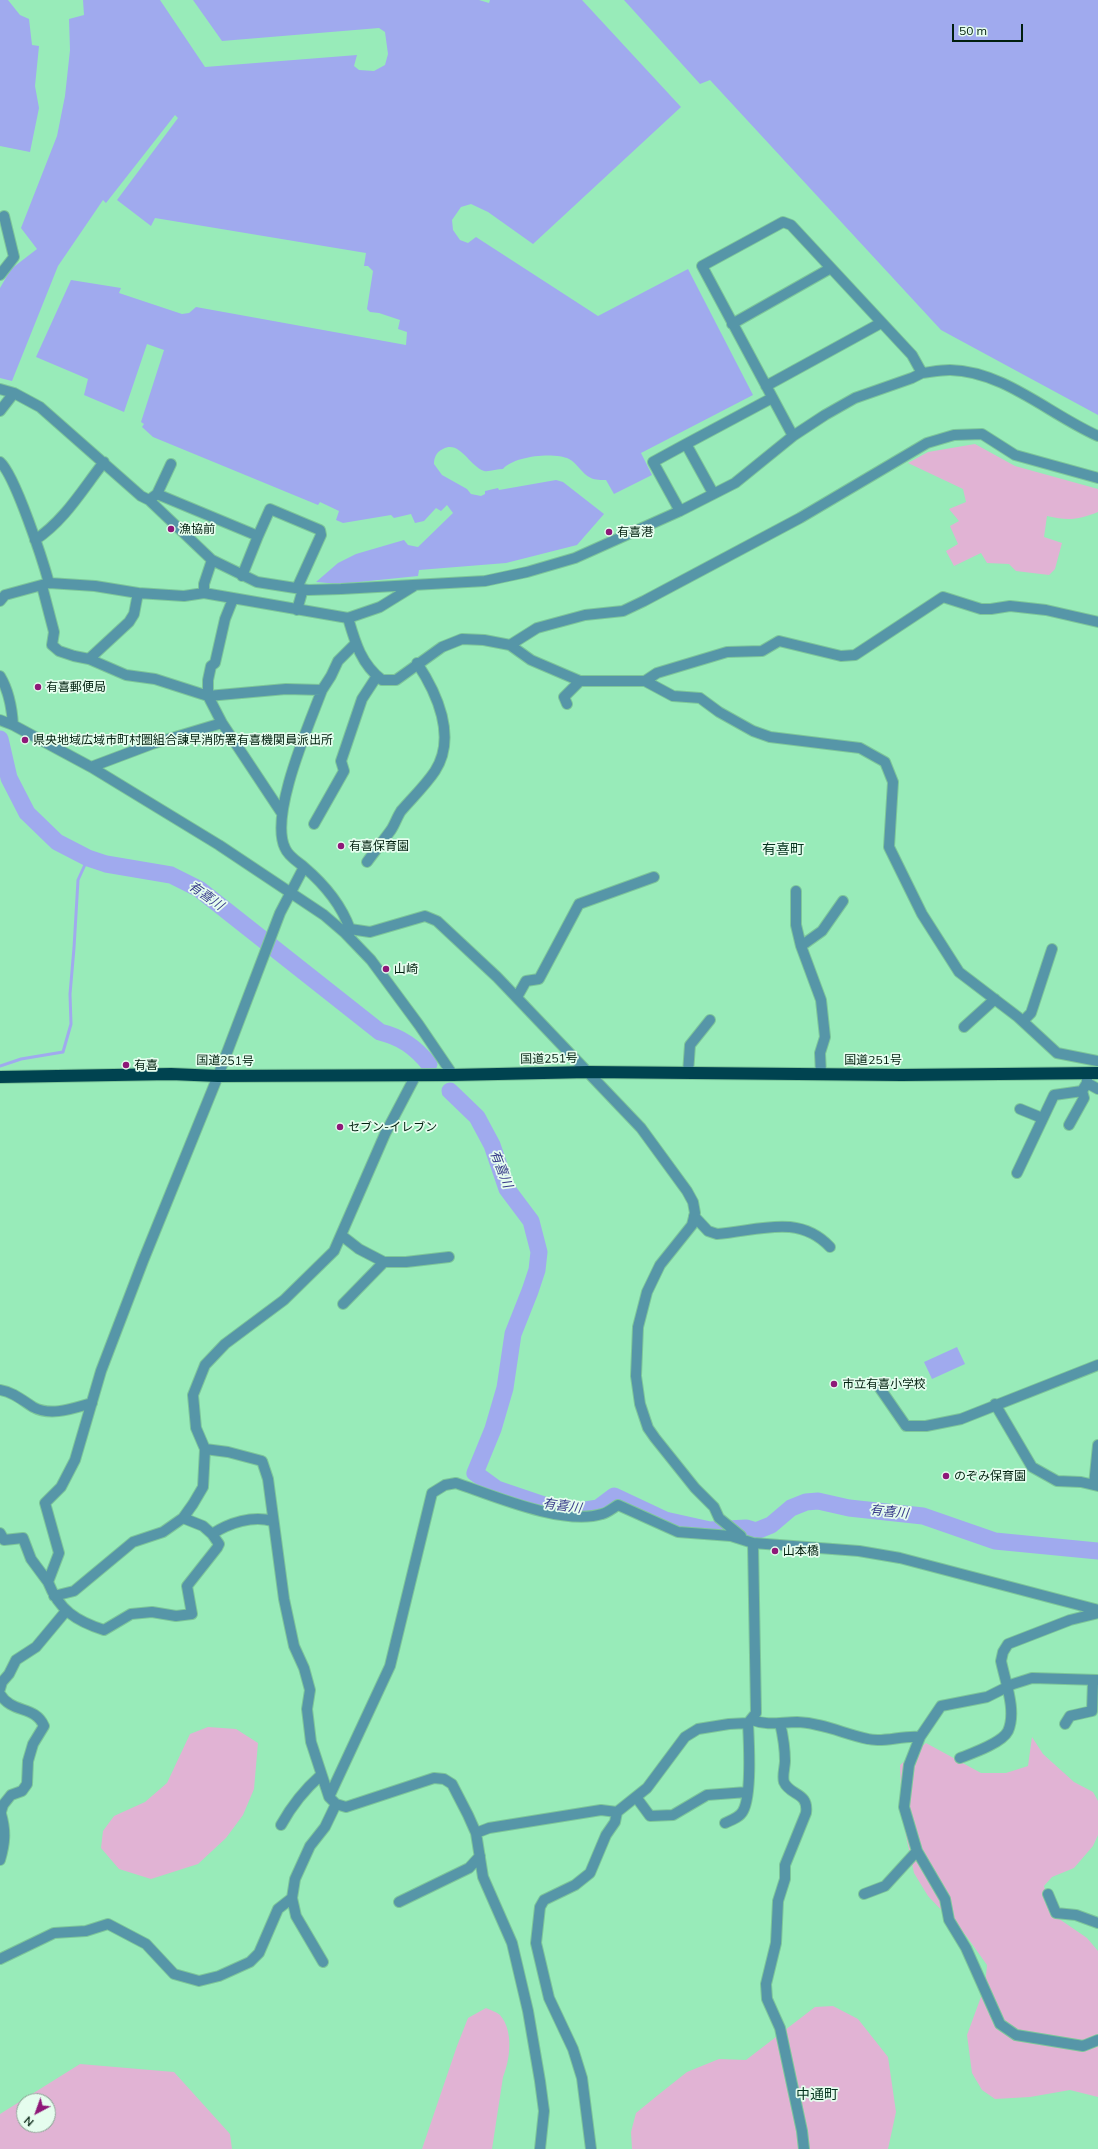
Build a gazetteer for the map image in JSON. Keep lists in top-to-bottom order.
{
  "streets": {
    "highway": ["国道251号"]
  },
  "districts": ["有喜町", "中通町"],
  "water": ["有喜川"],
  "places": [
    "漁協前",
    "有喜港",
    "有喜郵便局",
    "県央地域広域市町村圏組合諌早消防署有喜機関員派出所",
    "有喜保育園",
    "山崎",
    "有喜",
    "セブン-イレブン",
    "市立有喜小学校",
    "のぞみ保育園",
    "山本橋"
  ],
  "scale_bar": "50 m",
  "north": "bottom left"
}
